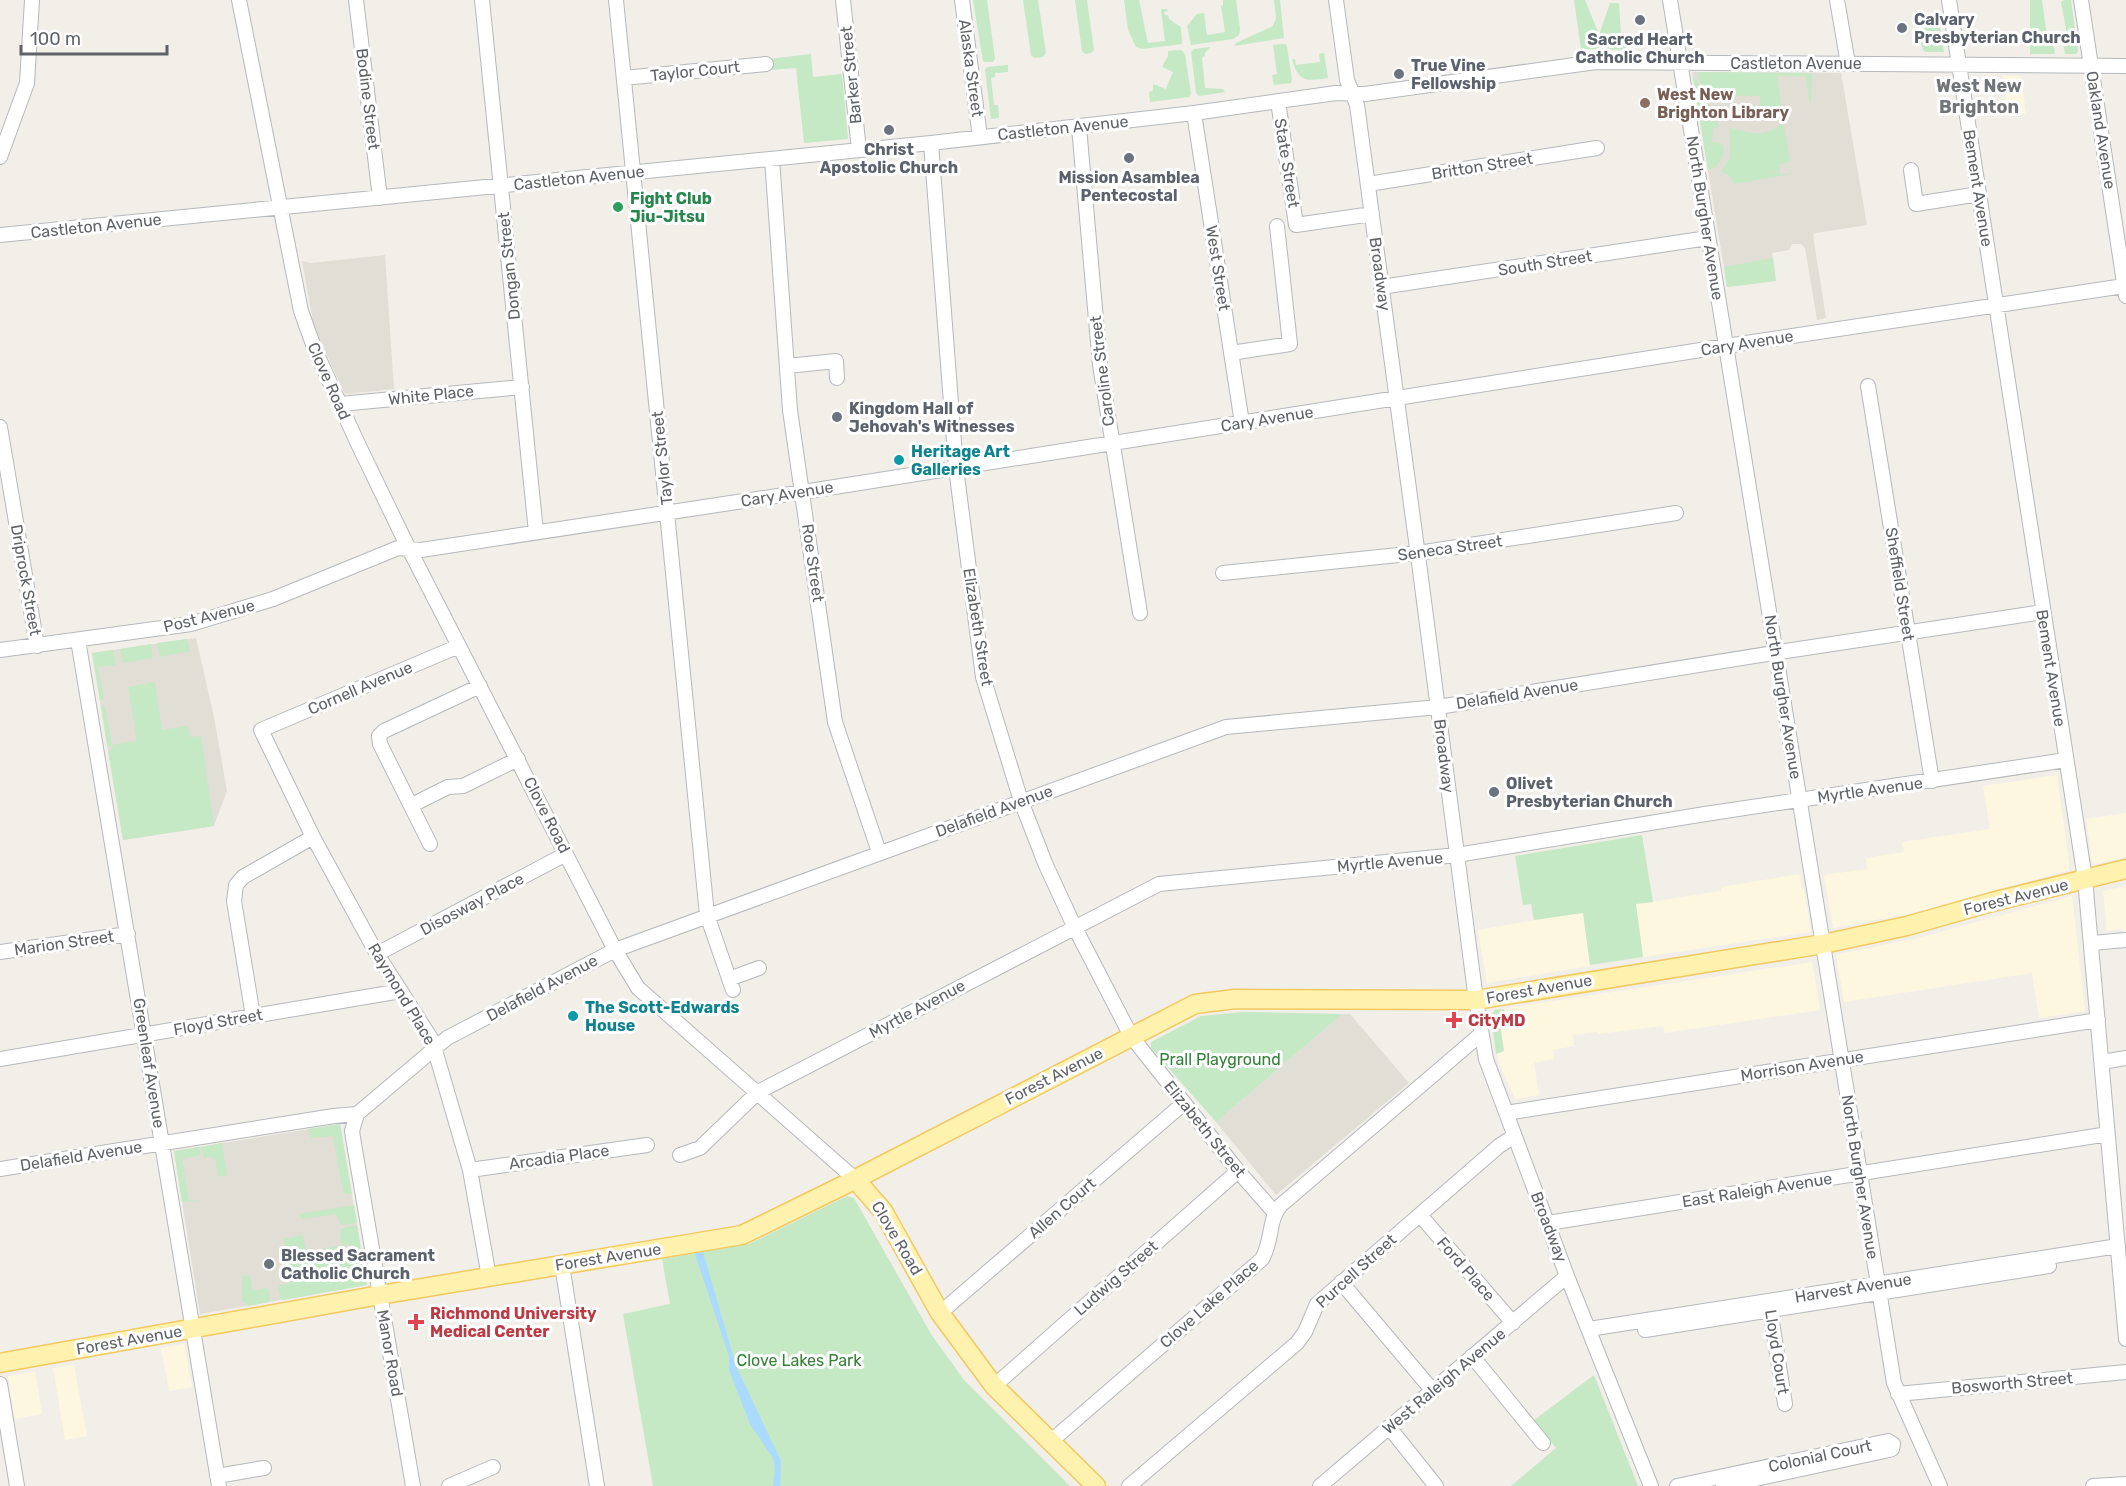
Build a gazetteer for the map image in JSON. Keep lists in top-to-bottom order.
{
  "streets": {
    "main road": ["Clove Road", "Forest Avenue"],
    "street": [
      "Castleton Avenue",
      "Alaska Street",
      "Taylor Court",
      "Barker Street",
      "Bodine Street",
      "Oakland Avenue",
      "State Street",
      "Britton Street",
      "Bement Avenue",
      "North Burgher Avenue",
      "South Street",
      "Dongan Street",
      "West Street",
      "Broadway",
      "Cary Avenue",
      "Caroline Street",
      "White Place",
      "Taylor Street",
      "Seneca Street",
      "Roe Street",
      "Driprock Street",
      "Sheffield Street",
      "Post Avenue",
      "Elizabeth Street",
      "Cornell Avenue",
      "Delafield Avenue",
      "Myrtle Avenue",
      "Disosway Place",
      "Marion Street",
      "Raymond Place",
      "Floyd Street",
      "Greenleaf Avenue",
      "Morrison Avenue",
      "Arcadia Place",
      "East Raleigh Avenue",
      "Allen Court",
      "Ford Place",
      "Purcell Street",
      "Ludwig Street",
      "Harvest Avenue",
      "Clove Lake Place",
      "Lloyd Court",
      "Manor Road",
      "West Raleigh Avenue",
      "Bosworth Street",
      "Colonial Court"
    ]
  },
  "crossings": [
    ["Castleton Avenue", "Alaska Street"],
    ["Castleton Avenue", "Barker Street"],
    ["Castleton Avenue", "Bodine Street"],
    ["Castleton Avenue", "Oakland Avenue"],
    ["Castleton Avenue", "State Street"],
    ["Castleton Avenue", "Bement Avenue"],
    ["Castleton Avenue", "North Burgher Avenue"],
    ["Castleton Avenue", "Dongan Street"],
    ["Castleton Avenue", "West Street"],
    ["Castleton Avenue", "Broadway"],
    ["Castleton Avenue", "Caroline Street"],
    ["Castleton Avenue", "Clove Road"],
    ["Castleton Avenue", "Taylor Street"],
    ["Castleton Avenue", "Roe Street"],
    ["Castleton Avenue", "Elizabeth Street"],
    ["Taylor Court", "Taylor Street"],
    ["Oakland Avenue", "Cary Avenue"],
    ["State Street", "Broadway"],
    ["Britton Street", "Broadway"],
    ["Bement Avenue", "Cary Avenue"],
    ["Bement Avenue", "Delafield Avenue"],
    ["Bement Avenue", "Myrtle Avenue"],
    ["Bement Avenue", "Forest Avenue"],
    ["Bement Avenue", "Morrison Avenue"],
    ["Bement Avenue", "East Raleigh Avenue"],
    ["Bement Avenue", "Harvest Avenue"],
    ["North Burgher Avenue", "South Street"],
    ["North Burgher Avenue", "Cary Avenue"],
    ["North Burgher Avenue", "Delafield Avenue"],
    ["North Burgher Avenue", "Myrtle Avenue"],
    ["North Burgher Avenue", "Forest Avenue"],
    ["North Burgher Avenue", "Morrison Avenue"],
    ["North Burgher Avenue", "East Raleigh Avenue"],
    ["North Burgher Avenue", "Harvest Avenue"],
    ["North Burgher Avenue", "Bosworth Street"],
    ["South Street", "Broadway"],
    ["Dongan Street", "Cary Avenue"],
    ["Dongan Street", "White Place"],
    ["West Street", "Cary Avenue"],
    ["Broadway", "Cary Avenue"],
    ["Broadway", "Seneca Street"],
    ["Broadway", "Delafield Avenue"],
    ["Broadway", "Myrtle Avenue"],
    ["Broadway", "Forest Avenue"],
    ["Broadway", "Morrison Avenue"],
    ["Broadway", "East Raleigh Avenue"],
    ["Broadway", "Purcell Street"],
    ["Broadway", "Harvest Avenue"],
    ["Broadway", "West Raleigh Avenue"],
    ["Cary Avenue", "Caroline Street"],
    ["Cary Avenue", "Clove Road"],
    ["Cary Avenue", "Taylor Street"],
    ["Cary Avenue", "Roe Street"],
    ["Cary Avenue", "Post Avenue"],
    ["Cary Avenue", "Elizabeth Street"],
    ["Clove Road", "White Place"],
    ["Clove Road", "Post Avenue"],
    ["Clove Road", "Cornell Avenue"],
    ["Clove Road", "Delafield Avenue"],
    ["Clove Road", "Myrtle Avenue"],
    ["Clove Road", "Forest Avenue"],
    ["Clove Road", "Disosway Place"],
    ["Clove Road", "Allen Court"],
    ["Clove Road", "Ludwig Street"],
    ["Clove Road", "Clove Lake Place"],
    ["Taylor Street", "Delafield Avenue"],
    ["Roe Street", "Delafield Avenue"],
    ["Driprock Street", "Post Avenue"],
    ["Sheffield Street", "Delafield Avenue"],
    ["Sheffield Street", "Myrtle Avenue"],
    ["Post Avenue", "Greenleaf Avenue"],
    ["Elizabeth Street", "Delafield Avenue"],
    ["Elizabeth Street", "Myrtle Avenue"],
    ["Elizabeth Street", "Forest Avenue"],
    ["Elizabeth Street", "Allen Court"],
    ["Elizabeth Street", "Ludwig Street"],
    ["Elizabeth Street", "Clove Lake Place"],
    ["Cornell Avenue", "Raymond Place"],
    ["Delafield Avenue", "Raymond Place"],
    ["Delafield Avenue", "Greenleaf Avenue"],
    ["Delafield Avenue", "Manor Road"],
    ["Forest Avenue", "Raymond Place"],
    ["Forest Avenue", "Greenleaf Avenue"],
    ["Forest Avenue", "Manor Road"],
    ["Disosway Place", "Raymond Place"],
    ["Marion Street", "Greenleaf Avenue"],
    ["Raymond Place", "Floyd Street"],
    ["Raymond Place", "Arcadia Place"],
    ["Floyd Street", "Greenleaf Avenue"],
    ["Ford Place", "Purcell Street"],
    ["Ford Place", "West Raleigh Avenue"],
    ["Harvest Avenue", "Lloyd Court"]
  ],
  "districts": ["West New Brighton"],
  "parks": ["Prall Playground", "Clove Lakes Park"],
  "places": {
    "other": [
      "Sacred Heart Catholic Church",
      "Calvary Presbyterian Church",
      "True Vine Fellowship",
      "West New Brighton Library",
      "Christ Apostolic Church",
      "Mission Asamblea Pentecostal",
      "Fight Club Jiu-Jitsu",
      "Kingdom Hall of Jehovah's Witnesses",
      "Heritage Art Galleries",
      "Olivet Presbyterian Church",
      "The Scott-Edwards House",
      "Blessed Sacrament Catholic Church"
    ],
    "health": ["CityMD", "Richmond University Medical Center"]
  },
  "scale_bar": "100 m"
}
